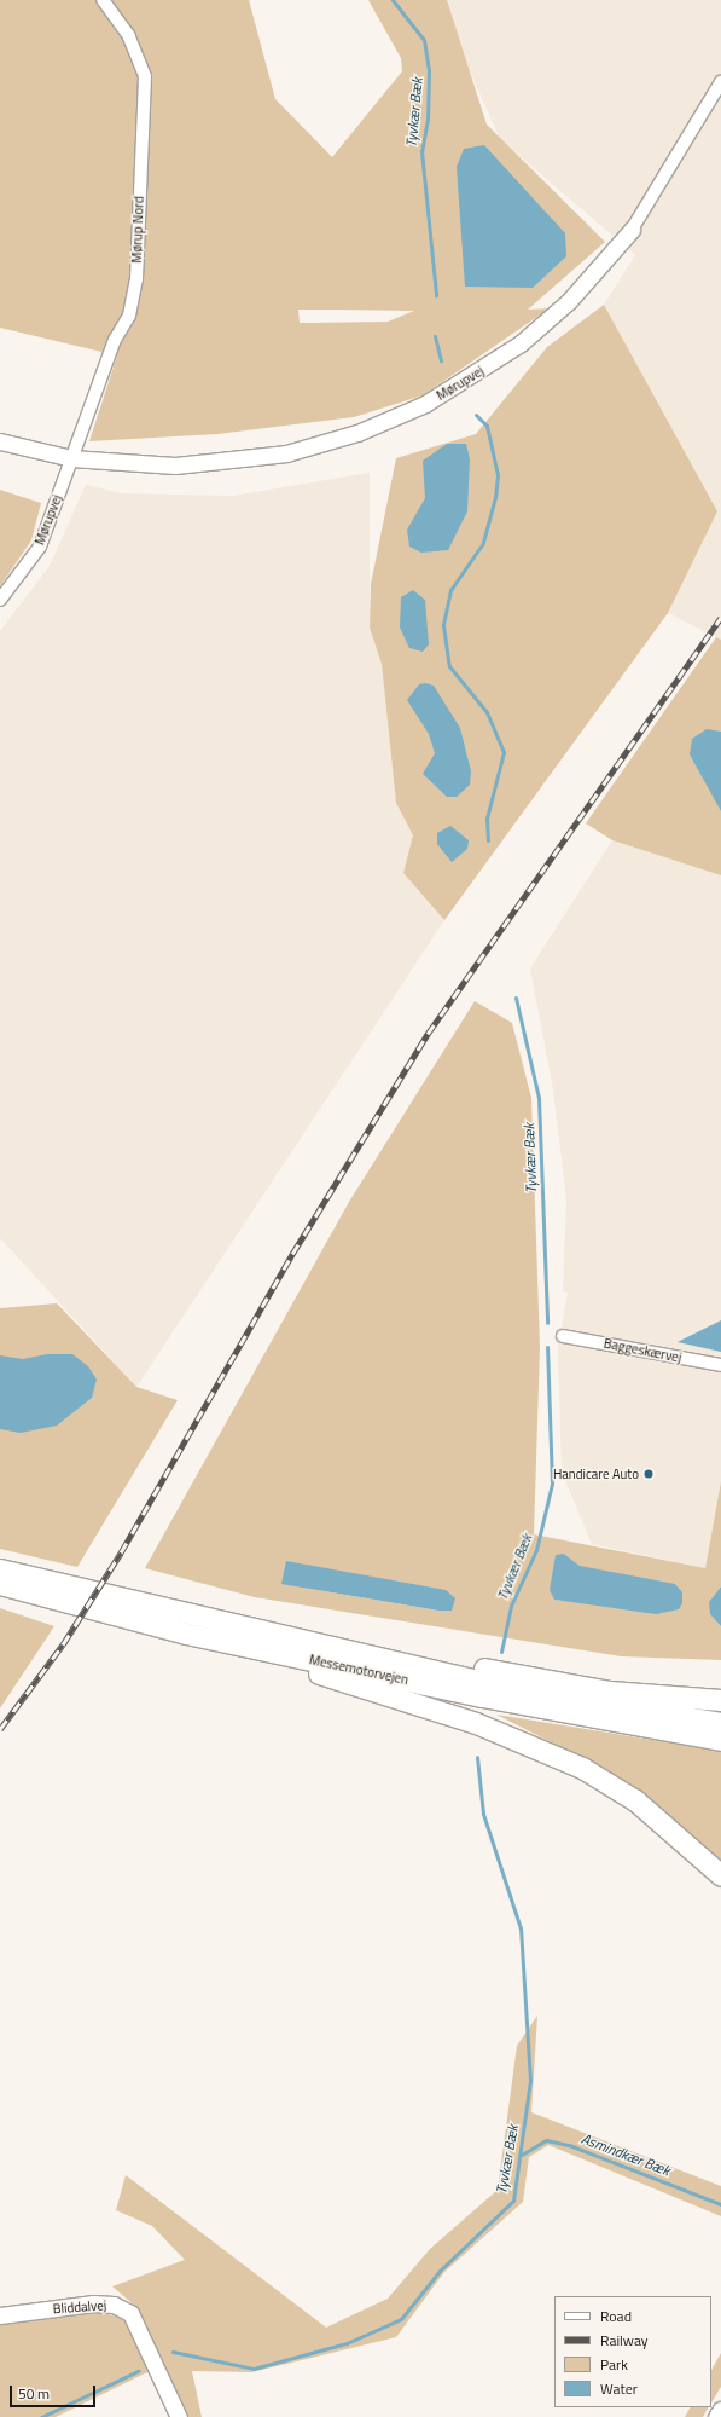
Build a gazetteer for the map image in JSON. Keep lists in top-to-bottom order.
{
  "streets": {
    "highway": ["Messemotorvejen"],
    "street": [
      "Mørup Nord",
      "Mørupvej",
      "Baggeskærvej",
      "Bliddalvej"
    ]
  },
  "crossings": [
    ["Mørup Nord", "Mørupvej"]
  ],
  "water": ["Tyvkær Bæk", "Asmindkær Bæk"],
  "places": ["Handicare Auto"],
  "legend": [
    "Road",
    "Railway",
    "Park",
    "Water"
  ],
  "scale_bar": "50 m"
}
